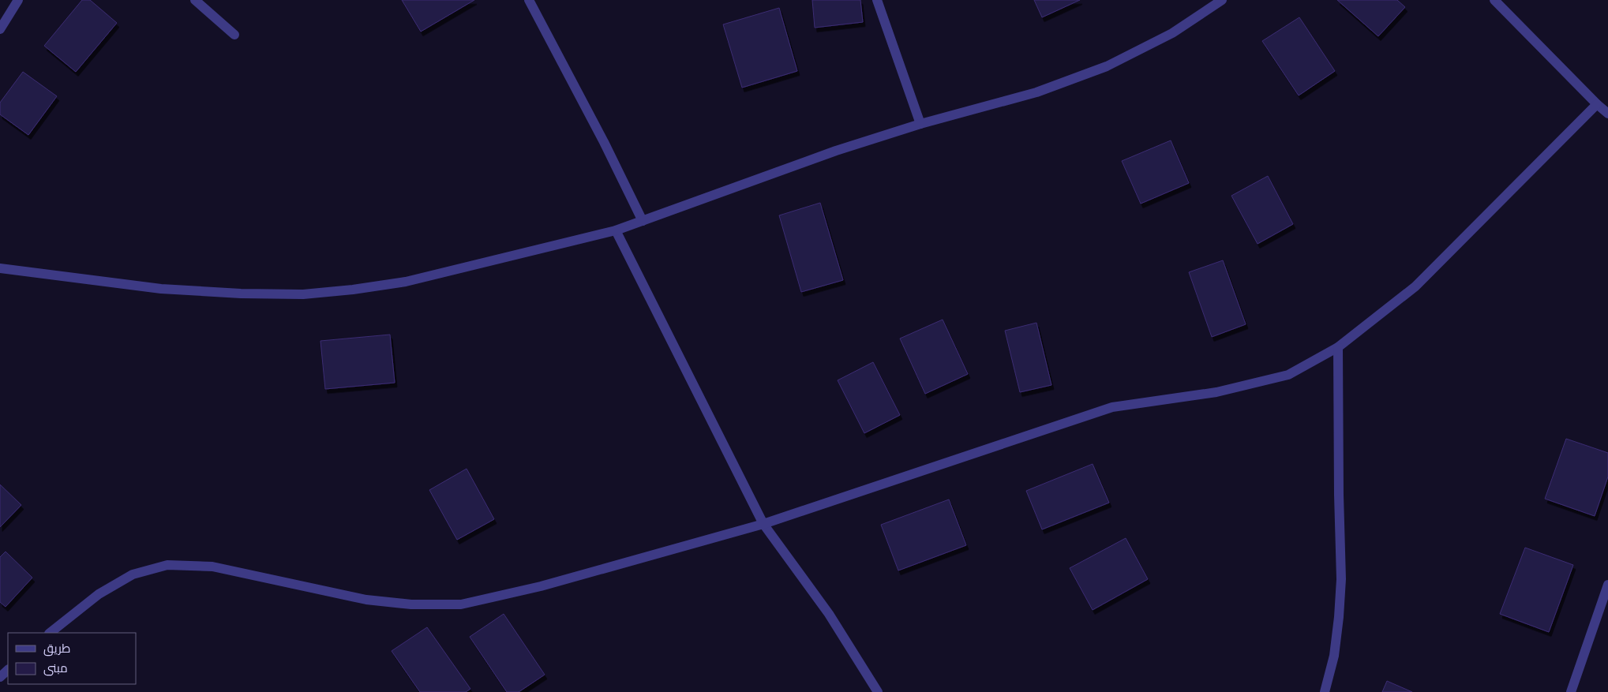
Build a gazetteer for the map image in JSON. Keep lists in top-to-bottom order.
{
  "legend": ["طريق", "مبنى"]
}
